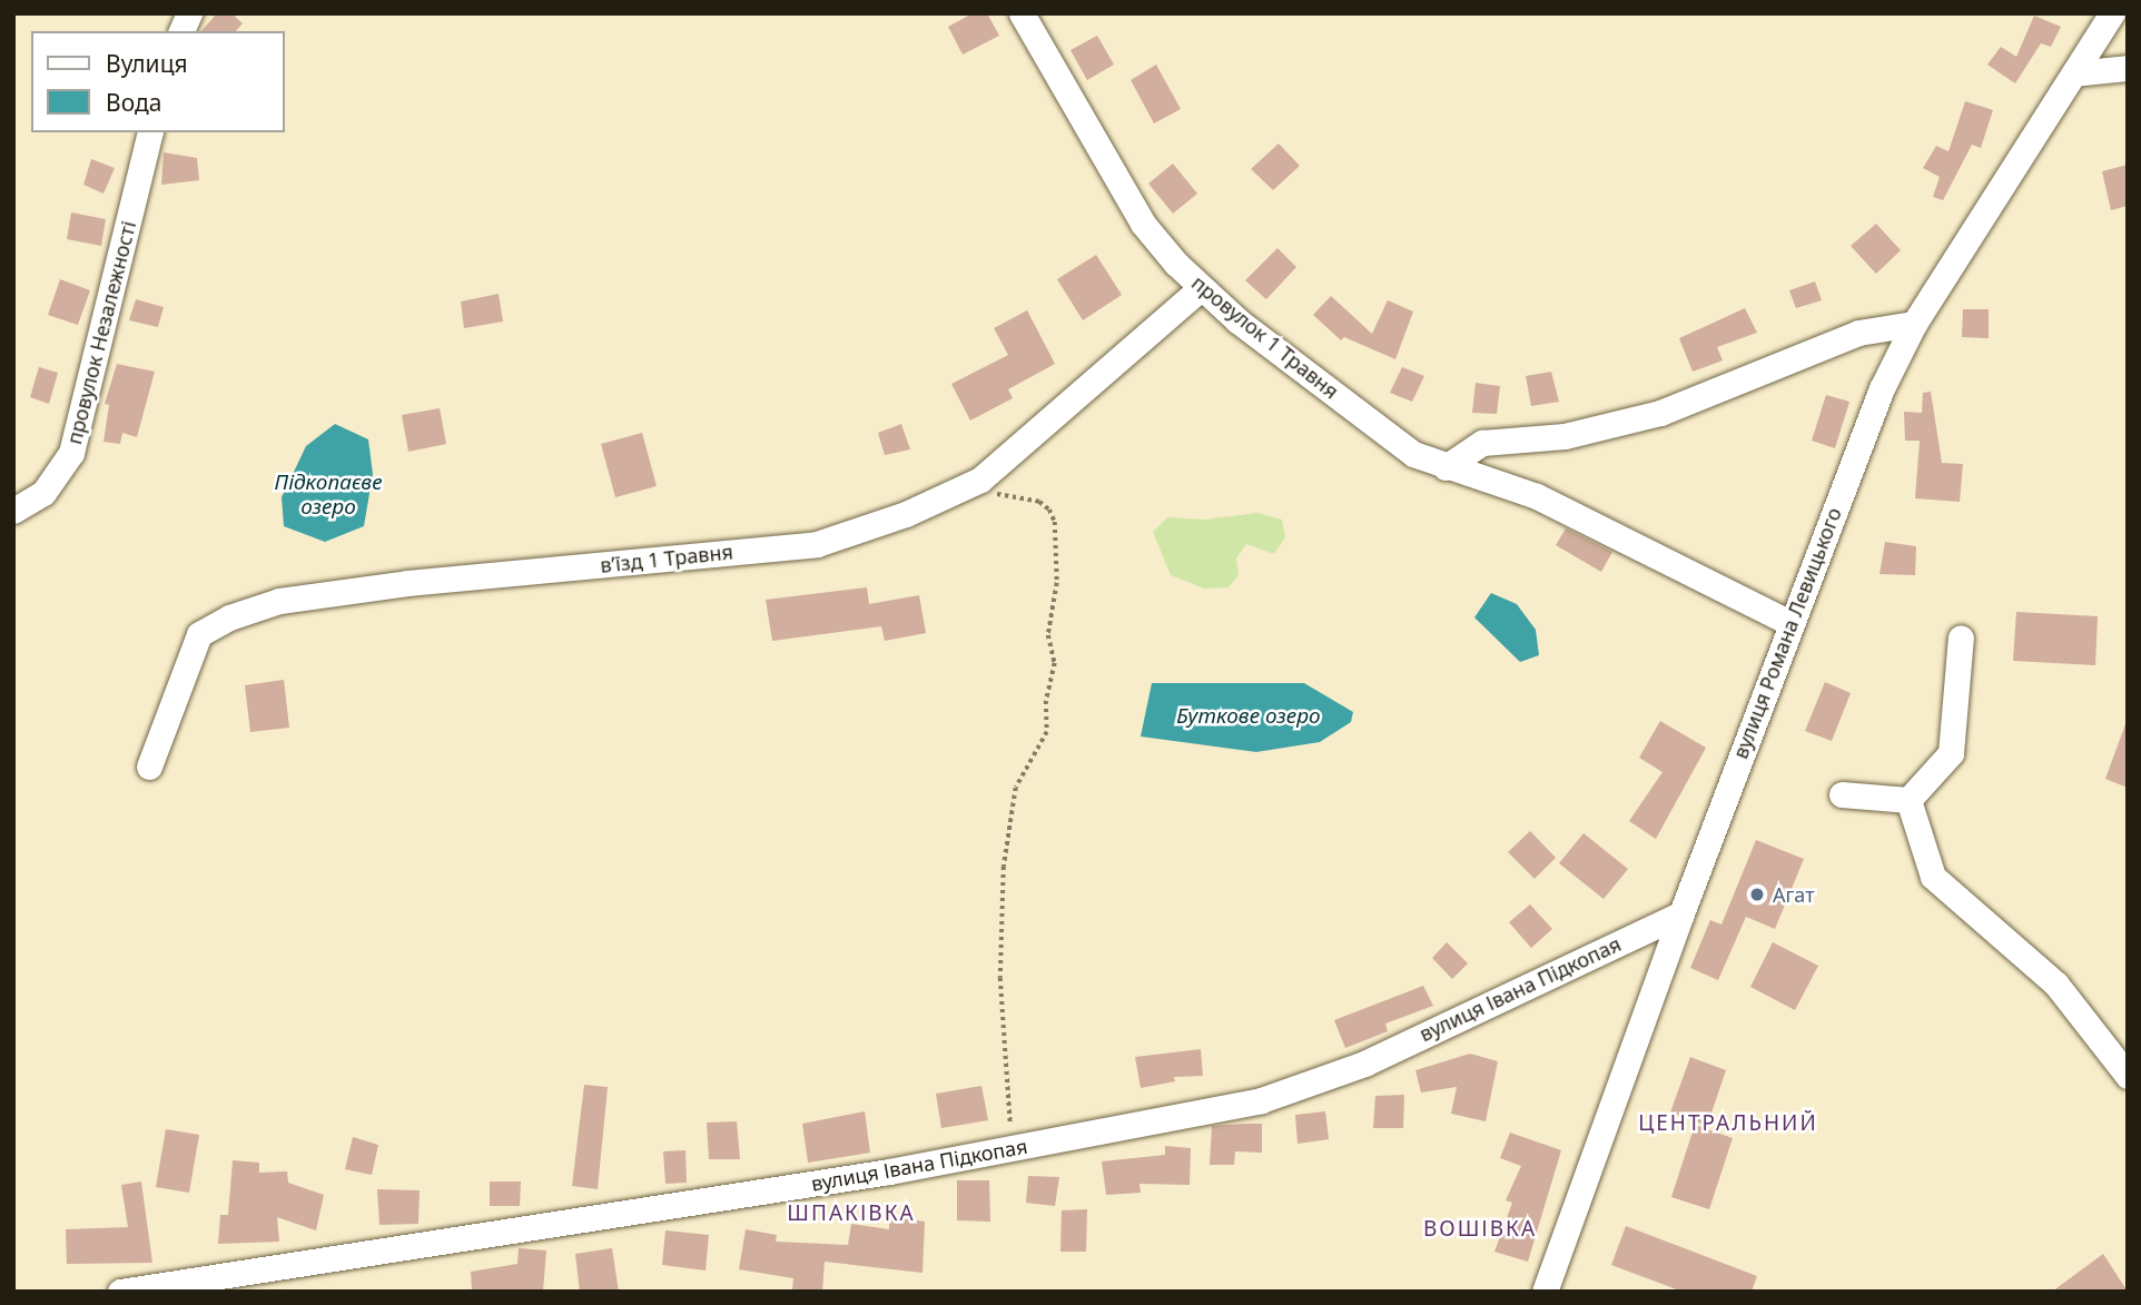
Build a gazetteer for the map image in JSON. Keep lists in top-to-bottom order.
{
  "streets": {
    "street": [
      "провулок Незалежності",
      "провулок 1 Травня",
      "в’їзд 1 Травня",
      "вулиця Романа Левицького",
      "вулиця Івана Підкопая"
    ]
  },
  "crossings": [
    ["провулок 1 Травня", "в’їзд 1 Травня"],
    ["провулок 1 Травня", "вулиця Романа Левицького"],
    ["вулиця Романа Левицького", "вулиця Івана Підкопая"]
  ],
  "districts": ["ЦЕНТРАЛЬНИЙ", "ШПАКІВКА", "ВОШІВКА"],
  "water": ["Підкопаєве озеро", "Буткове озеро"],
  "places": ["Агат"],
  "legend": ["Вулиця", "Вода"]
}
